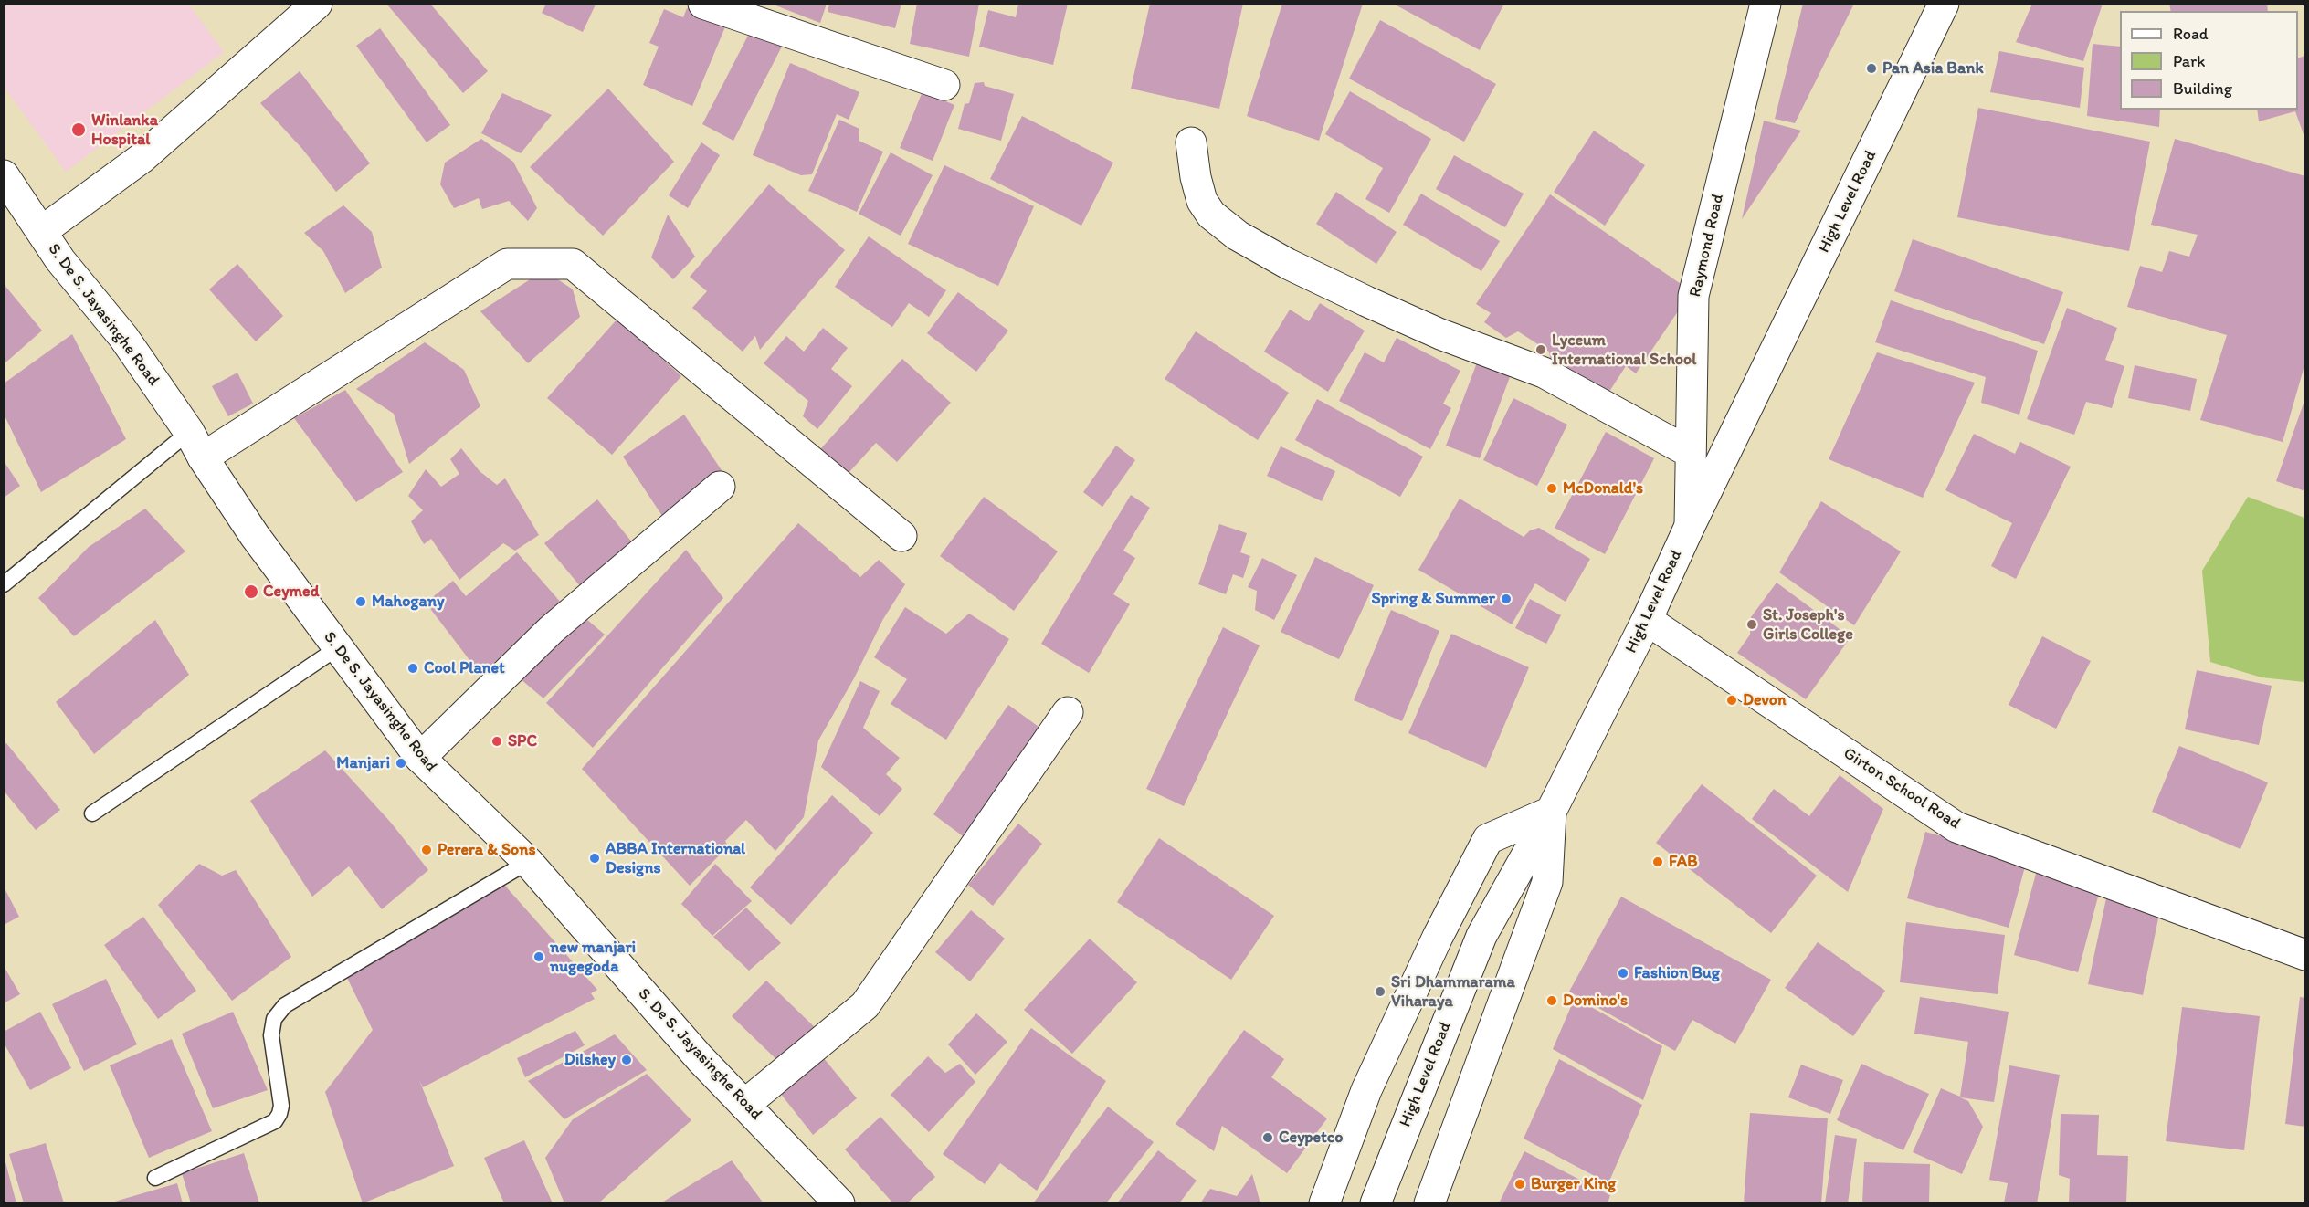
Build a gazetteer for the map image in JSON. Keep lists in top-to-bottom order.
{
  "streets": {
    "main road": [
      "High Level Road",
      "Raymond Road",
      "S. De S. Jayasinghe Road",
      "Girton School Road"
    ]
  },
  "crossings": [
    ["High Level Road", "Raymond Road"],
    ["High Level Road", "Girton School Road"]
  ],
  "places": [
    "Pan Asia Bank",
    "Winlanka Hospital",
    "Lyceum International School",
    "McDonald's",
    "Ceymed",
    "Spring & Summer",
    "Mahogany",
    "St. Joseph's Girls College",
    "Cool Planet",
    "Devon",
    "SPC",
    "Manjari",
    "Perera & Sons",
    "ABBA International Designs",
    "FAB",
    "new manjari nugegoda",
    "Fashion Bug",
    "Sri Dhammarama Viharaya",
    "Domino's",
    "Dilshey",
    "Ceypetco",
    "Burger King"
  ],
  "legend": ["Road", "Park", "Building"]
}
